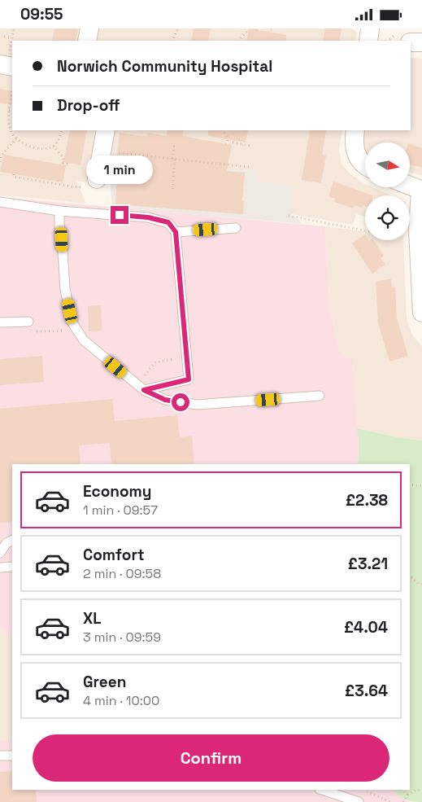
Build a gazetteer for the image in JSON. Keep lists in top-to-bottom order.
{
  "north": "right",
  "page": {
    "status": "09:55",
    "banner": ["Norwich Community Hospital", "Drop-off"],
    "bubble": "1 min",
    "list": [
      {
        "name": "Economy",
        "note": "1 min · 09:57",
        "value": "£2.38"
      },
      {
        "name": "Comfort",
        "note": "2 min · 09:58",
        "value": "£3.21"
      },
      {
        "name": "XL",
        "note": "3 min · 09:59",
        "value": "£4.04"
      },
      {
        "name": "Green",
        "note": "4 min · 10:00",
        "value": "£3.64"
      }
    ],
    "buttons": "Confirm"
  }
}
